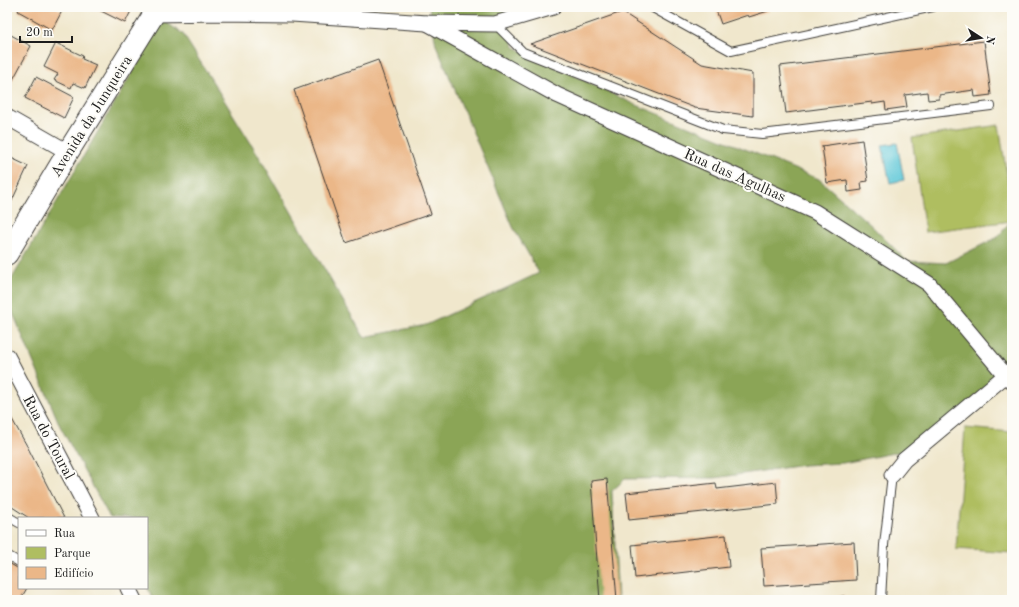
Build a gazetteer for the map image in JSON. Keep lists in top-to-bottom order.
{
  "streets": {
    "street": ["Avenida da Junqueira", "Rua das Agulhas", "Rua do Toural"]
  },
  "legend": ["Rua", "Parque", "Edifício"],
  "scale_bar": "20 m",
  "north": "right"
}
